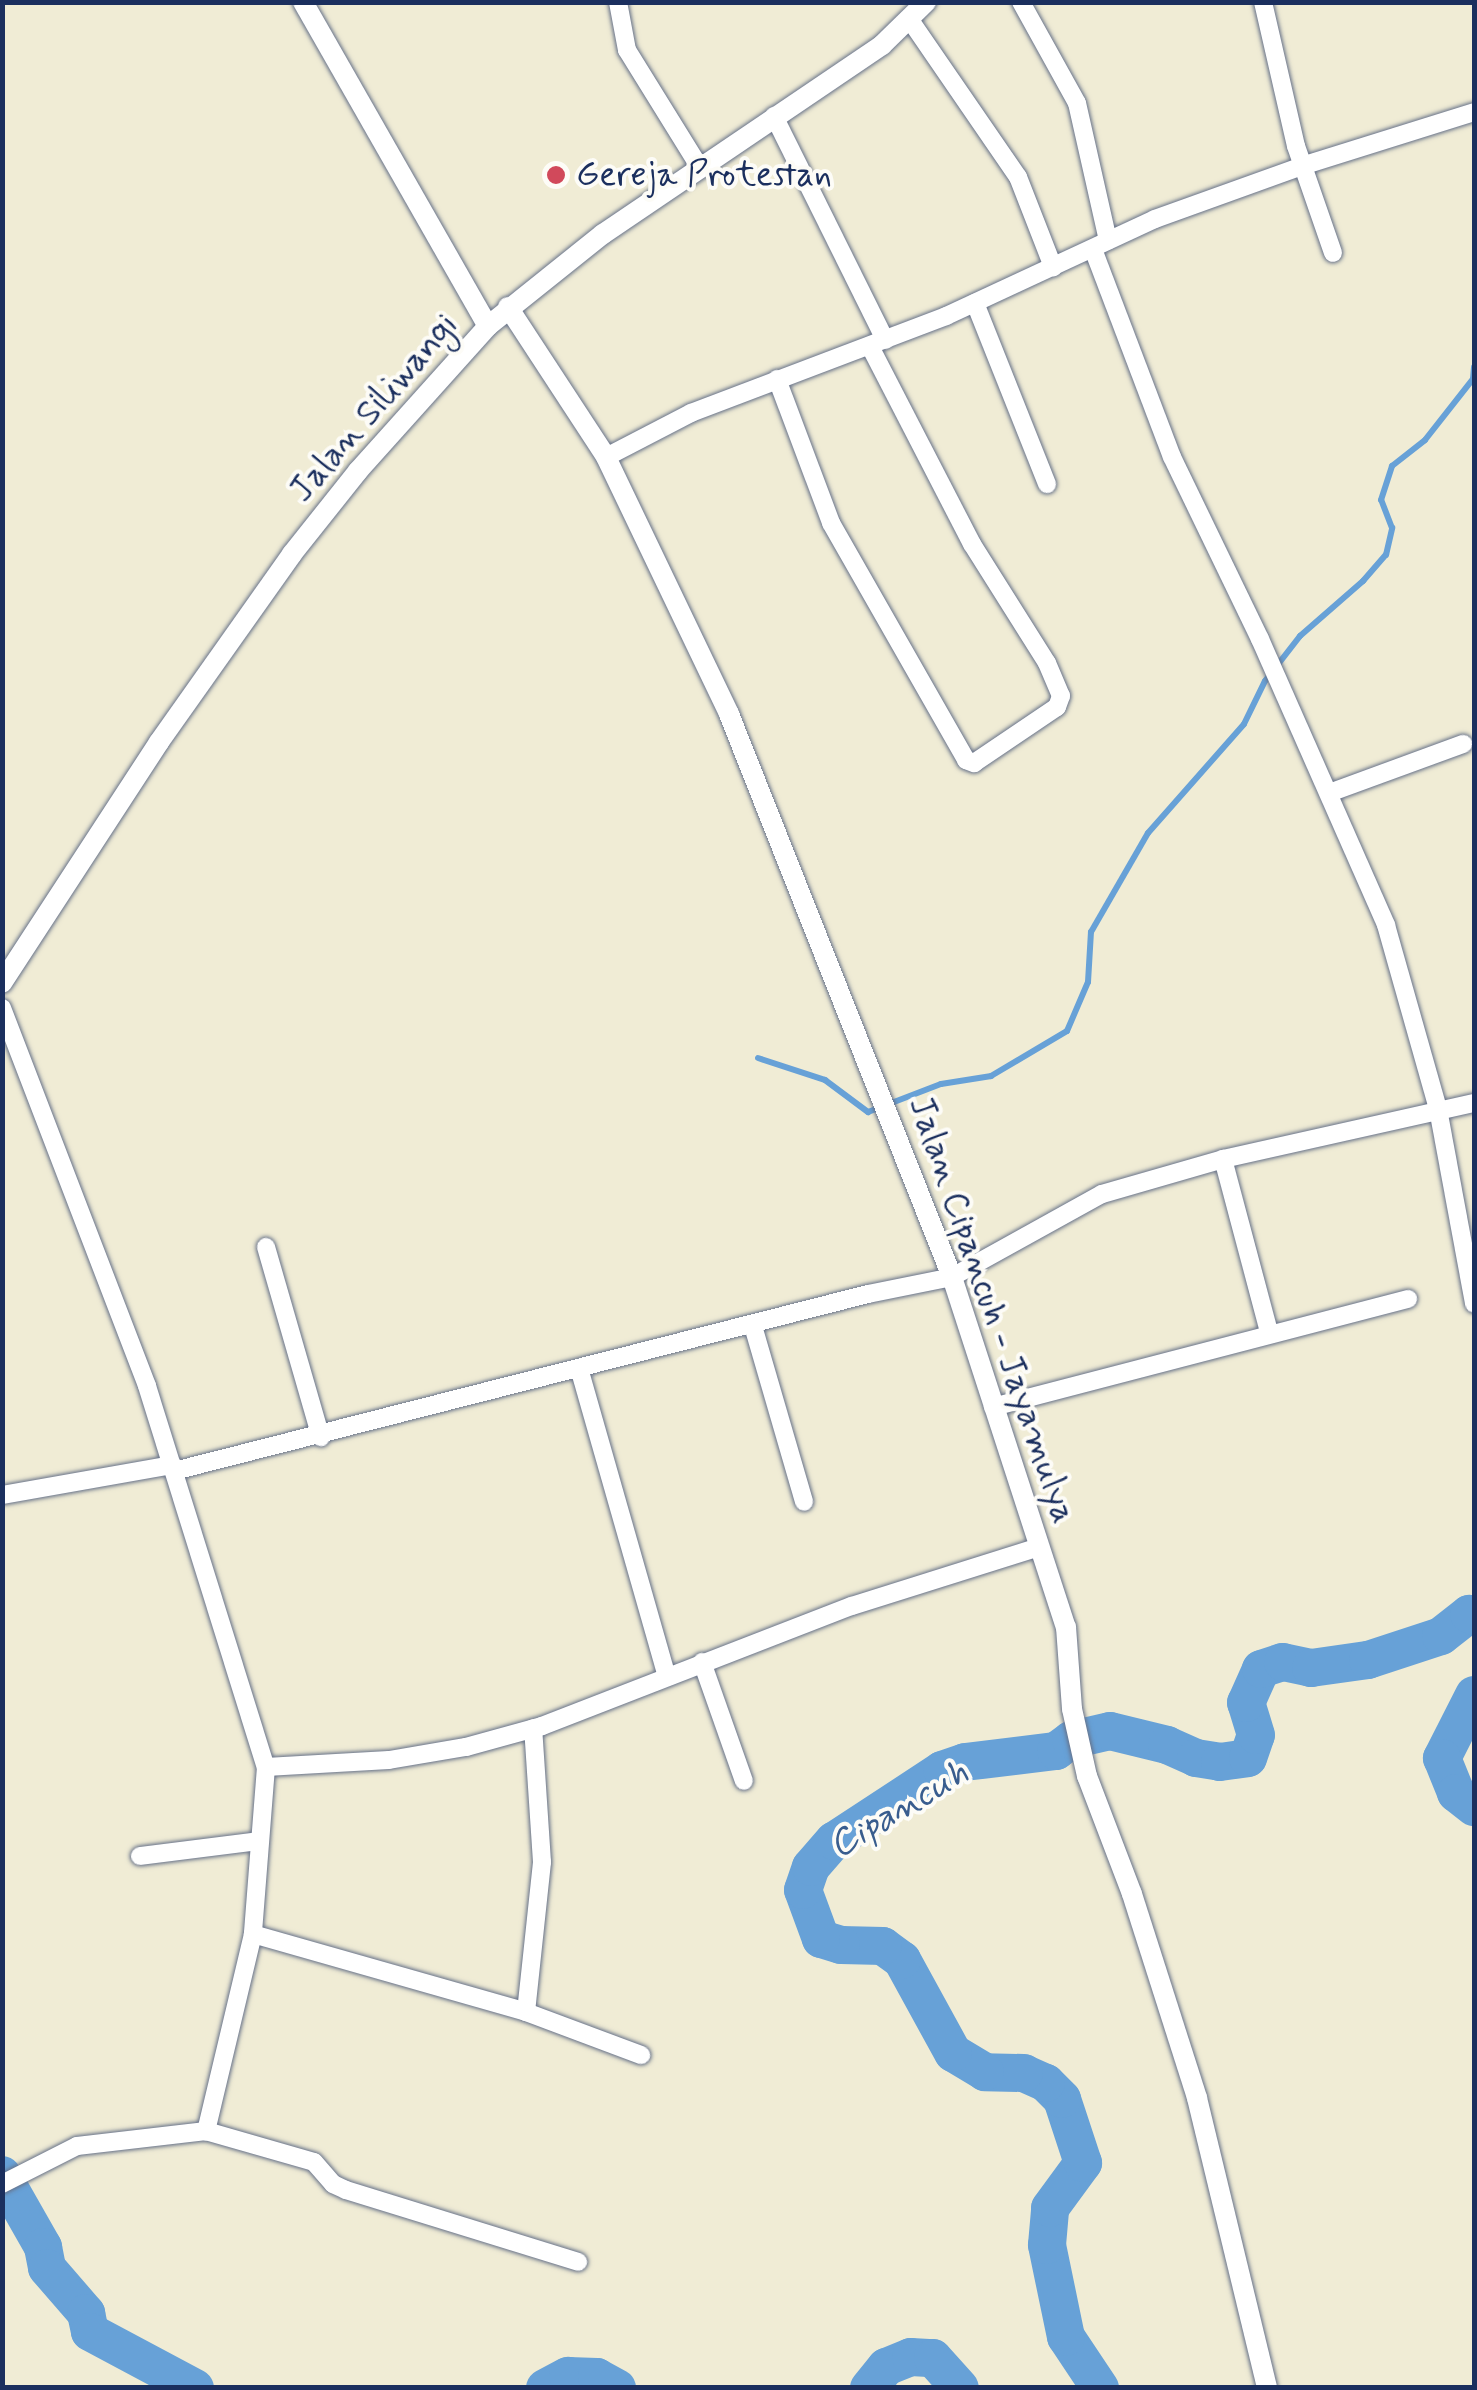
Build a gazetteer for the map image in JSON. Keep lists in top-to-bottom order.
{
  "streets": {
    "street": ["Jalan Siliwangi", "Jalan Cipancuh - Jayamulya"]
  },
  "crossings": [
    ["Jalan Siliwangi", "Jalan Cipancuh - Jayamulya"]
  ],
  "water": ["Cipancuh"],
  "places": ["Gereja Protestan"]
}
